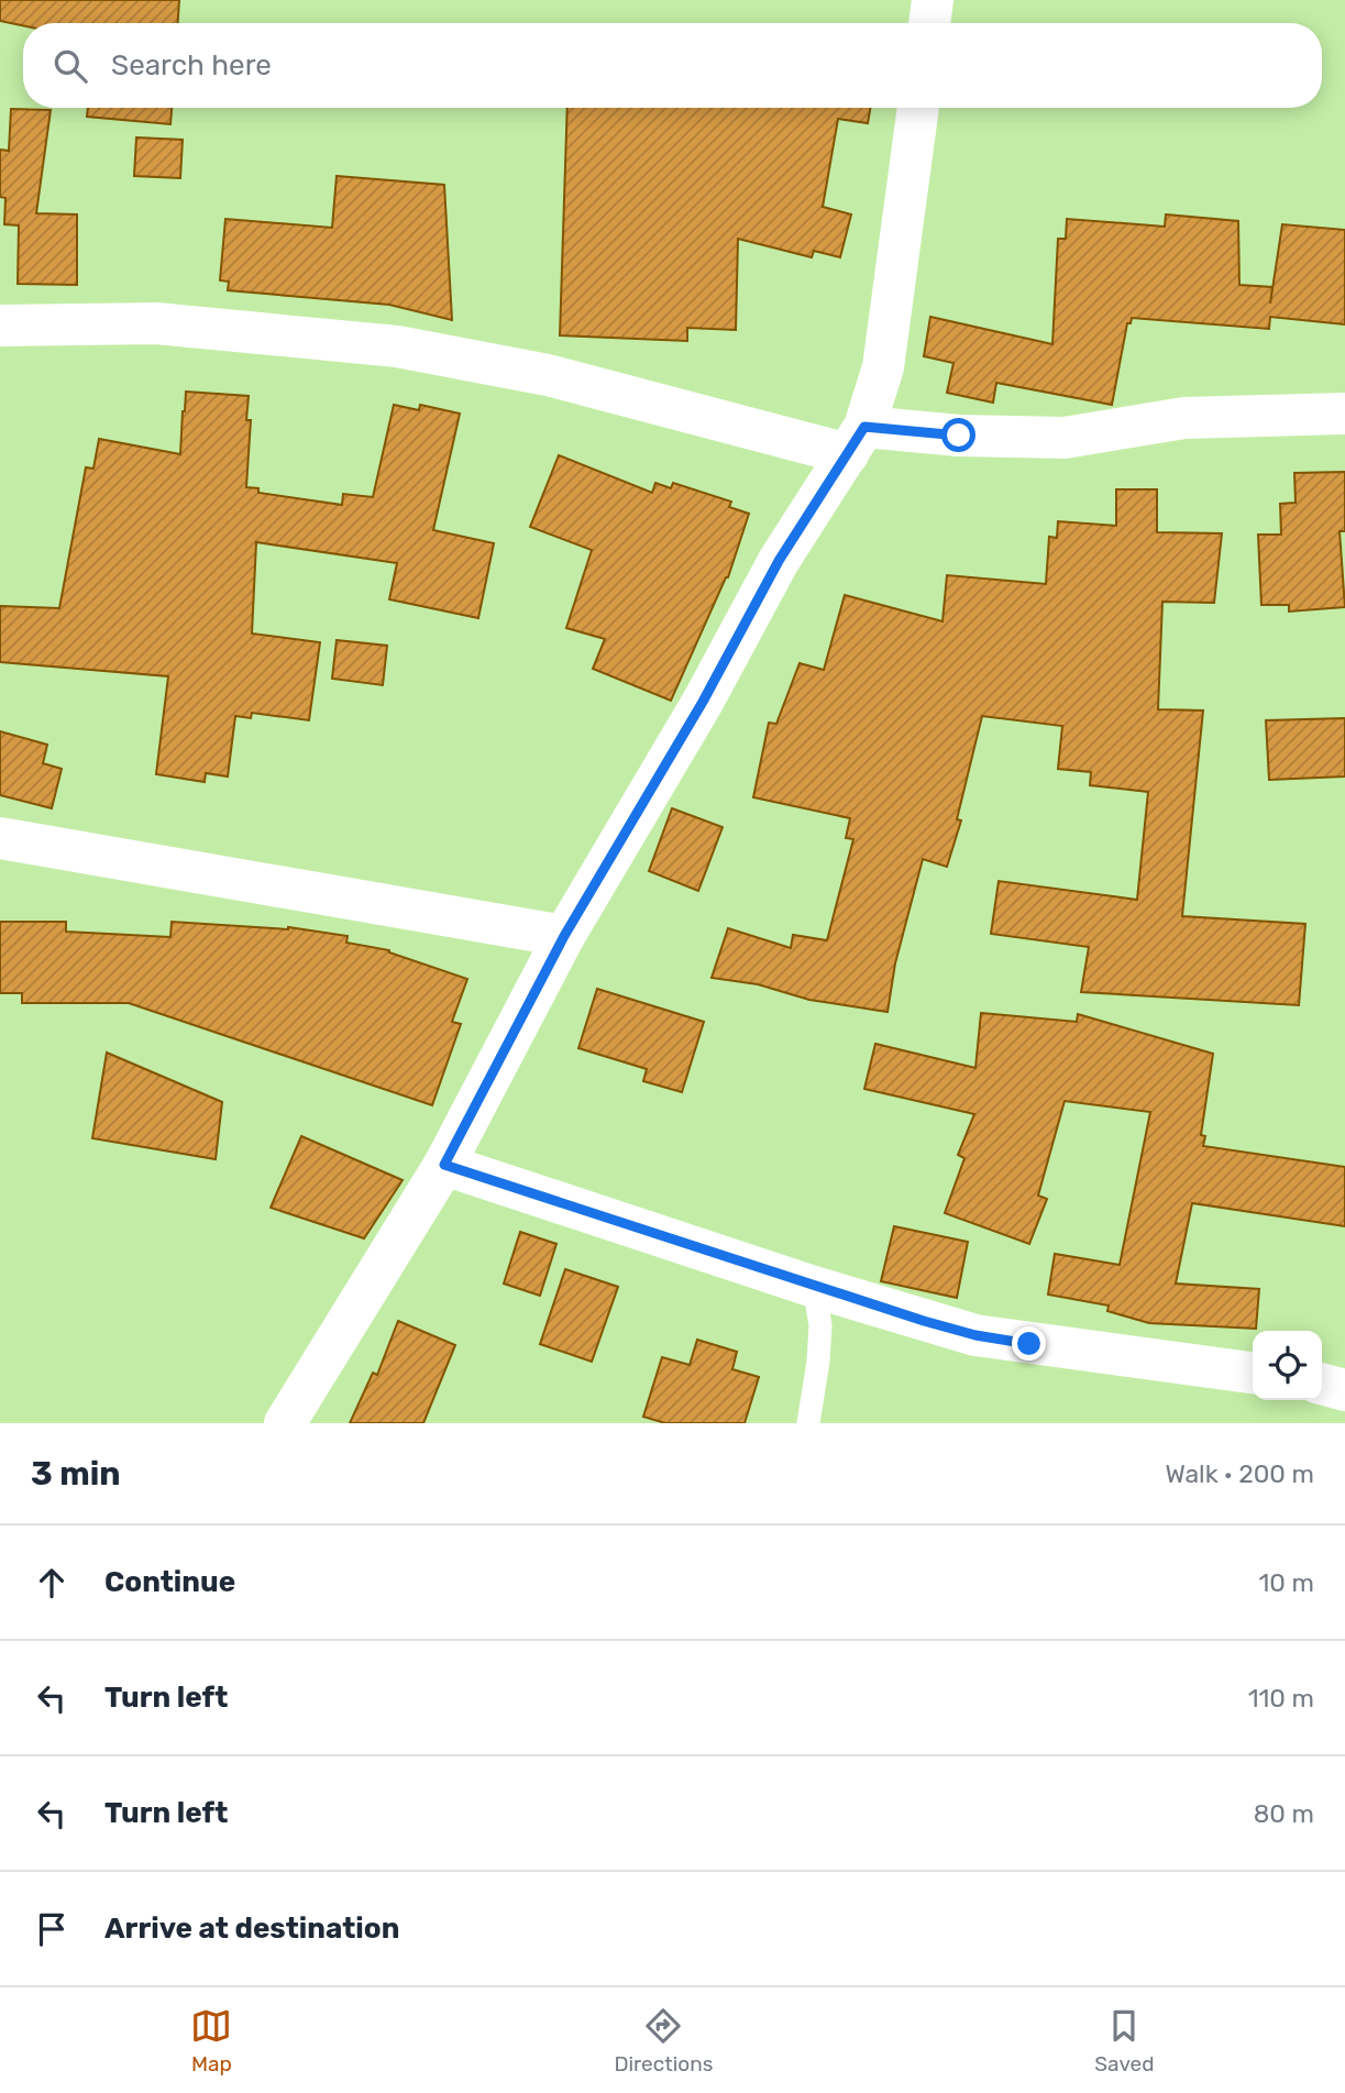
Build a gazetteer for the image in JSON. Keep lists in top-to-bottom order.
{
  "page": {
    "search": "Search here",
    "heading": ["3 min", "Walk · 200 m"],
    "list": [
      ["Continue", "10 m"],
      ["Turn left", "110 m"],
      ["Turn left", "80 m"],
      "Arrive at destination"
    ],
    "nav": ["Map", "Directions", "Saved"]
  }
}
